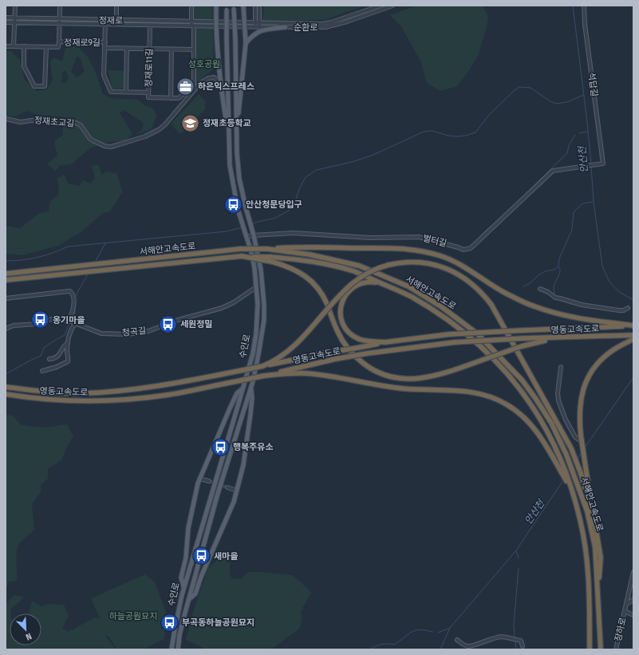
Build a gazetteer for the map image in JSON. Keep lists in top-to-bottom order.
{
  "streets": {
    "highway": ["서해안고속도로", "영동고속도로"],
    "main road": ["수인로"],
    "street": [
      "정재로",
      "순환로",
      "정재로9길",
      "정재로11길",
      "석답길",
      "정재초교길",
      "벌터길",
      "청곡길",
      "장하로"
    ]
  },
  "crossings": [
    ["정재로", "순환로"],
    ["정재로", "정재로11길"],
    ["석답길", "벌터길"],
    ["벌터길", "수인로"],
    ["청곡길", "수인로"]
  ],
  "water": ["안산천"],
  "parks": ["성호공원", "하늘공원묘지"],
  "places": {
    "office": ["하은익스프레스"],
    "school or university": ["정재초등학교"],
    "bus stop": [
      "안산청문당입구",
      "옹기마을",
      "세원정밀",
      "행복주유소",
      "새마을",
      "부곡동하늘공원묘지"
    ]
  },
  "north": "bottom right"
}
